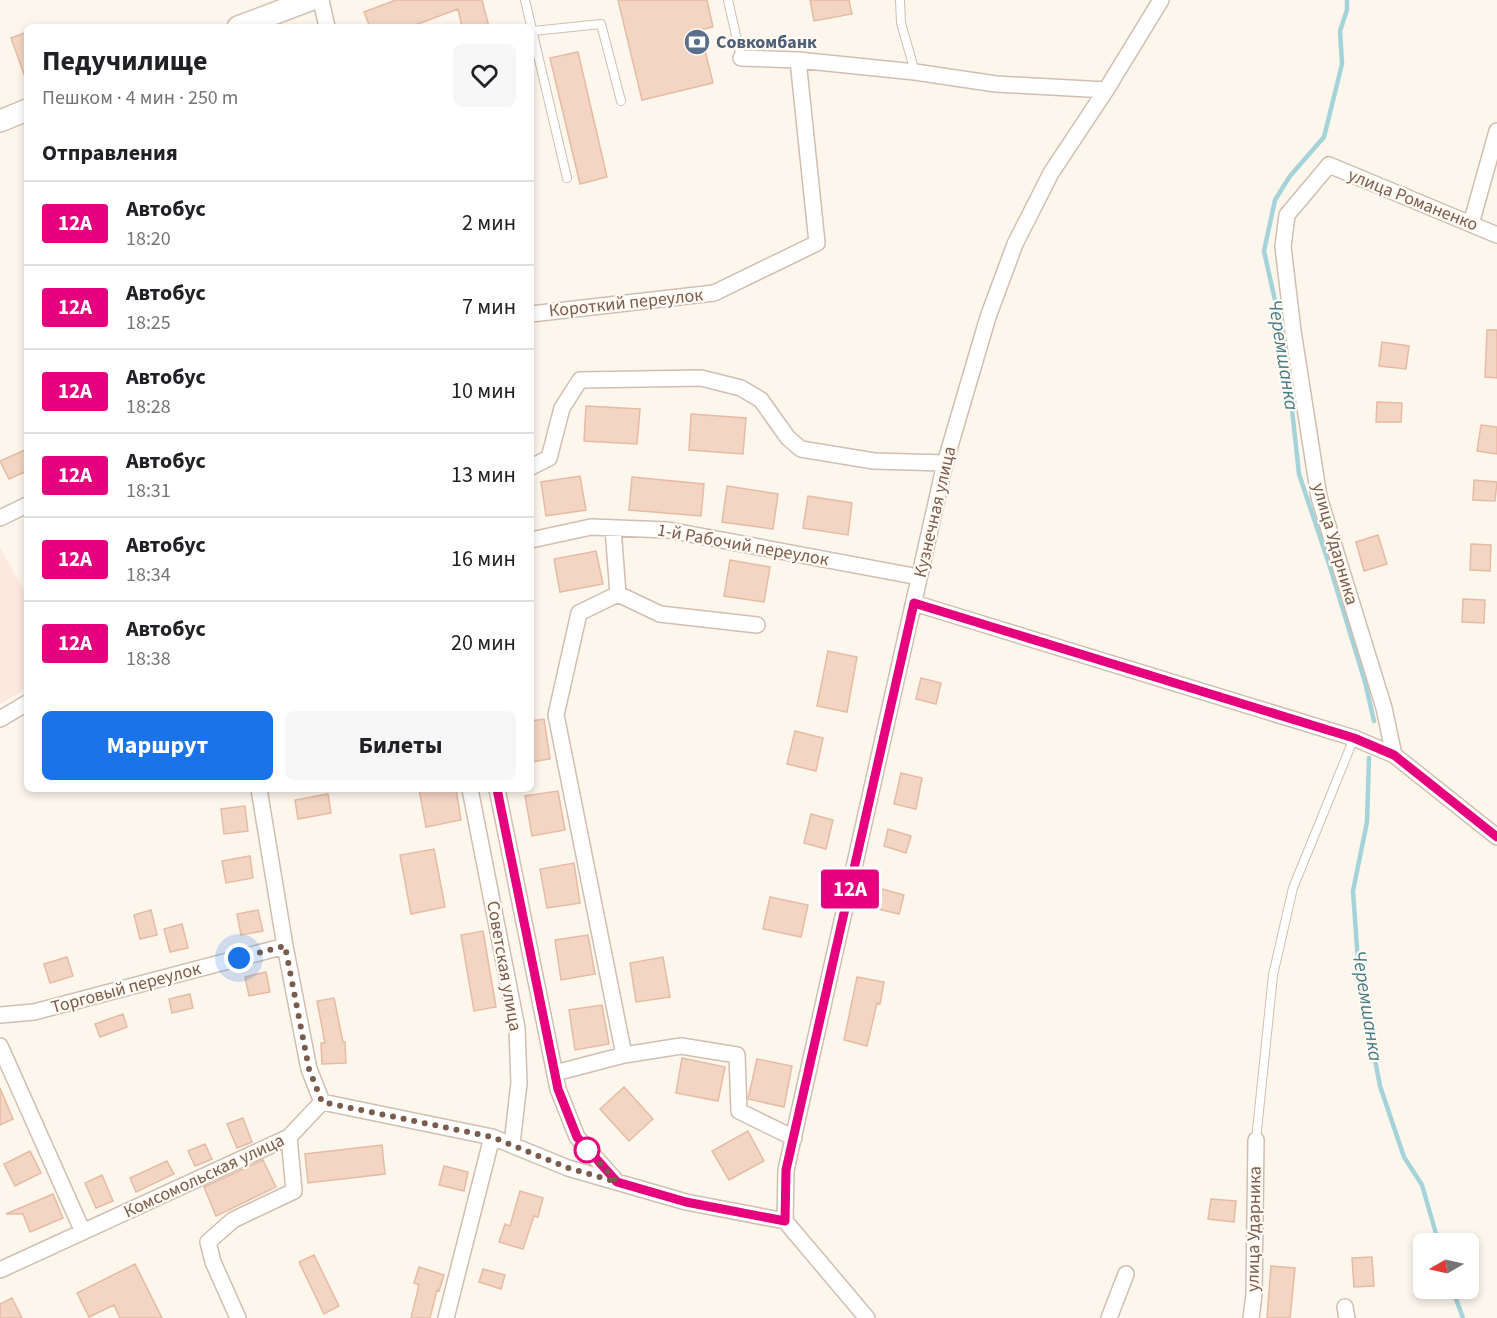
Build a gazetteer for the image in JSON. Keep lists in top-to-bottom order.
{
  "streets": {
    "street": [
      "улица Романенко",
      "Короткий переулок",
      "Кузнечная улица",
      "улица Ударника",
      "1-й Рабочий переулок",
      "Советская улица",
      "Торговый переулок",
      "Комсомольская улица"
    ]
  },
  "crossings": [
    ["улица Романенко", "улица Ударника"],
    ["Кузнечная улица", "1-й Рабочий переулок"]
  ],
  "water": ["Черемшанка"],
  "places": {
    "bank": ["Совкомбанк"]
  },
  "lines": ["bus line 12А"],
  "north": "left",
  "page": {
    "on_map": "12А",
    "heading": [
      ["Педучилище", "Пешком · 4 мин · 250 m"],
      "Отправления"
    ],
    "list": [
      {
        "mark": "12А",
        "name": "Автобус",
        "note": "18:20",
        "value": "2 мин"
      },
      {
        "mark": "12А",
        "name": "Автобус",
        "note": "18:25",
        "value": "7 мин"
      },
      {
        "mark": "12А",
        "name": "Автобус",
        "note": "18:28",
        "value": "10 мин"
      },
      {
        "mark": "12А",
        "name": "Автобус",
        "note": "18:31",
        "value": "13 мин"
      },
      {
        "mark": "12А",
        "name": "Автобус",
        "note": "18:34",
        "value": "16 мин"
      },
      {
        "mark": "12А",
        "name": "Автобус",
        "note": "18:38",
        "value": "20 мин"
      }
    ],
    "buttons": ["Маршрут", "Билеты"]
  }
}
